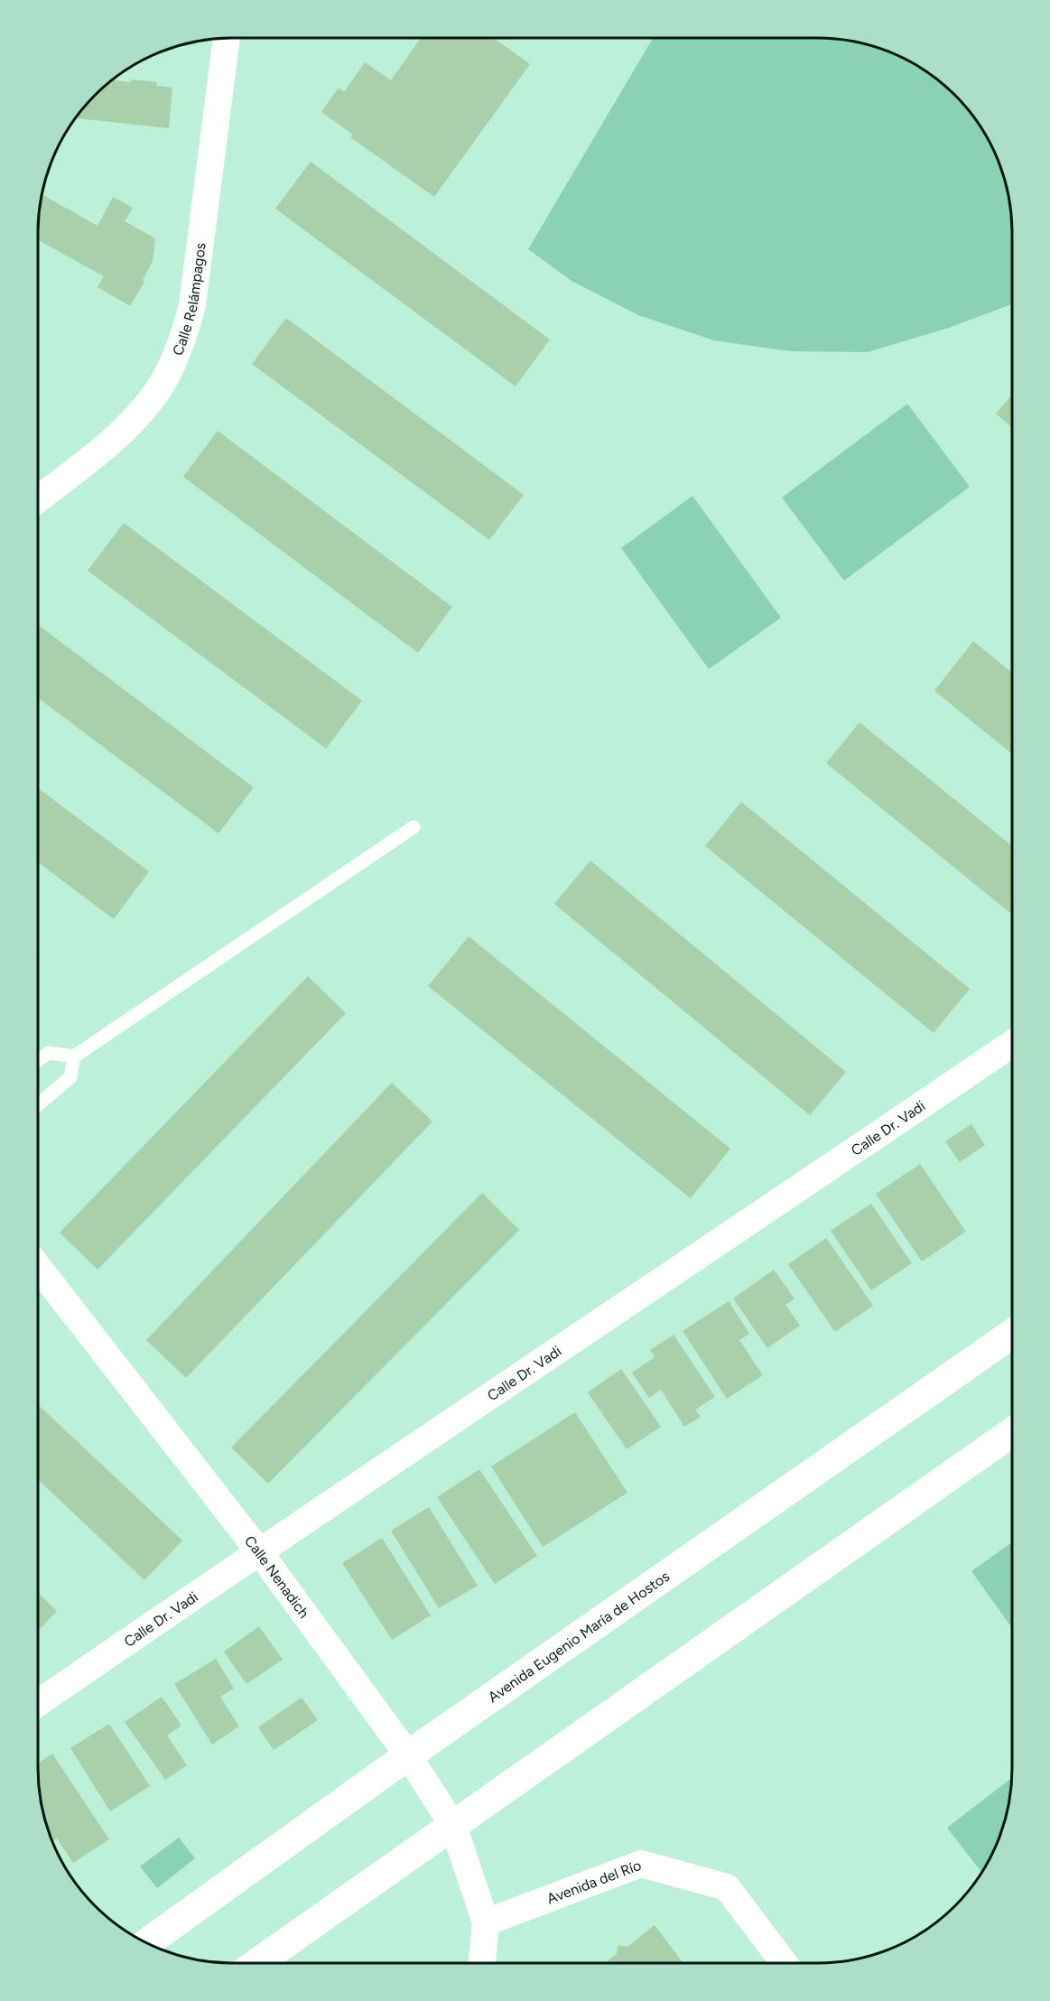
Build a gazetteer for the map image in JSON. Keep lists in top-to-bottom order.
{
  "streets": {
    "highway": ["Avenida Eugenio María de Hostos"],
    "street": [
      "Calle Relámpagos",
      "Calle Dr. Vadi",
      "Calle Nenadich",
      "Avenida del Río"
    ]
  },
  "crossings": [
    ["Calle Dr. Vadi", "Calle Nenadich"],
    ["Calle Nenadich", "Avenida Eugenio María de Hostos"],
    ["Calle Nenadich", "Avenida del Río"]
  ]
}
